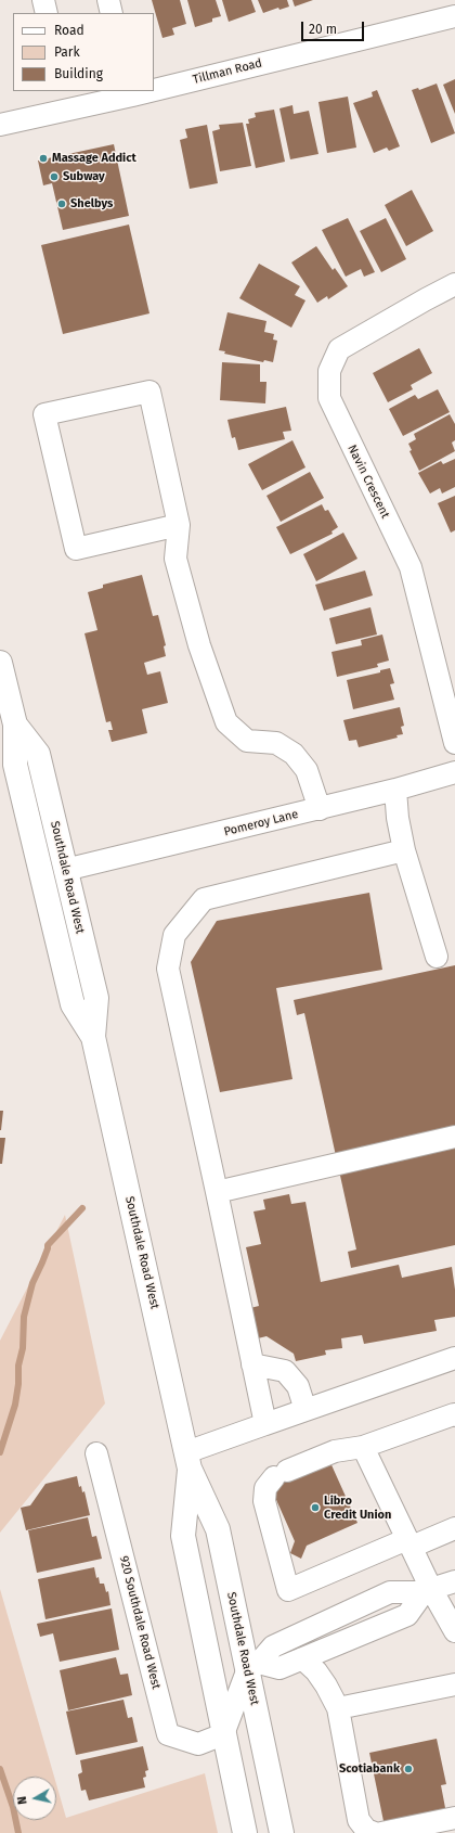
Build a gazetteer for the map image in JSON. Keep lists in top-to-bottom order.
{
  "streets": {
    "main road": ["Southdale Road West"],
    "street": [
      "Tillman Road",
      "Navin Crescent",
      "Pomeroy Lane",
      "920 Southdale Road West"
    ]
  },
  "crossings": [
    ["Pomeroy Lane", "Southdale Road West"],
    ["Southdale Road West", "920 Southdale Road West"]
  ],
  "places": [
    "Massage Addict",
    "Subway",
    "Shelbys",
    "Libro Credit Union",
    "Scotiabank"
  ],
  "legend": ["Road", "Park", "Building"],
  "scale_bar": "20 m",
  "north": "left"
}
